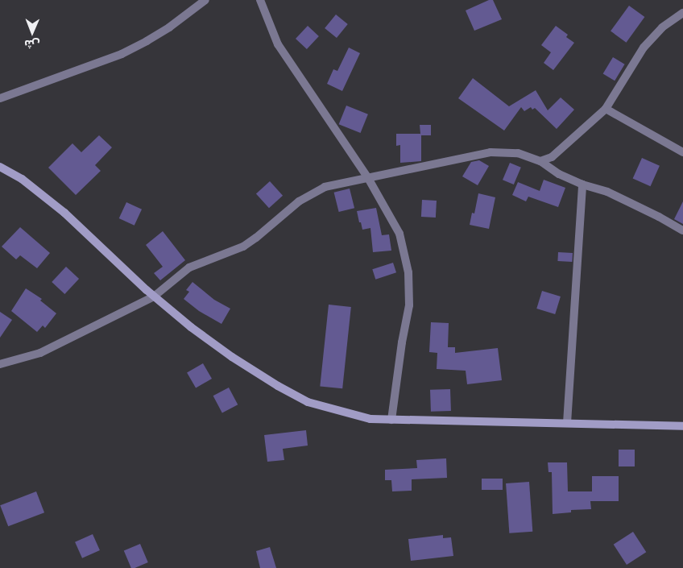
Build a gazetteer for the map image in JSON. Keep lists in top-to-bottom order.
{
  "north": "bottom"
}
